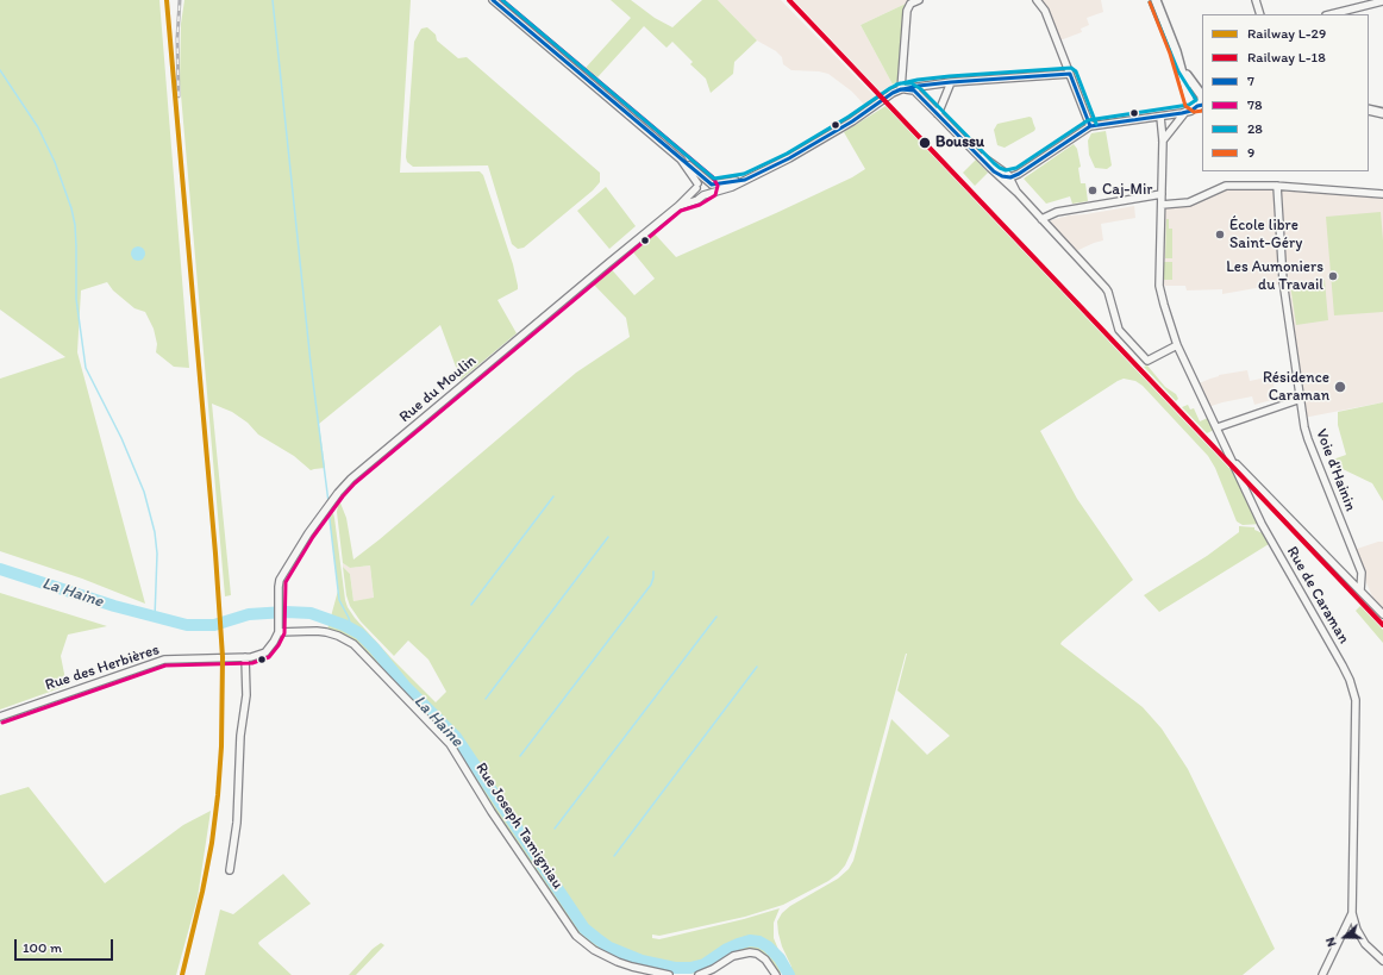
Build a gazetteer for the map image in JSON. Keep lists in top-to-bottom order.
{
  "streets": {
    "street": [
      "Rue du Moulin",
      "Voie d'Hainin",
      "Rue de Caraman",
      "Rue des Herbières",
      "Rue Joseph Tamigniau"
    ]
  },
  "crossings": [
    ["Rue du Moulin", "Rue Joseph Tamigniau"]
  ],
  "water": ["La Haine"],
  "places": [
    "Boussu",
    "Caj-Mir",
    "École libre Saint-Géry",
    "Les Aumoniers du Travail",
    "Résidence Caraman"
  ],
  "lines": [
    "rail line L-29",
    "rail line L-18",
    "transit line 7",
    "transit line 78",
    "transit line 28",
    "transit line 9"
  ],
  "legend": [
    "Railway L-29",
    "Railway L-18",
    "7",
    "78",
    "28",
    "9"
  ],
  "scale_bar": "100 m",
  "north": "left"
}
